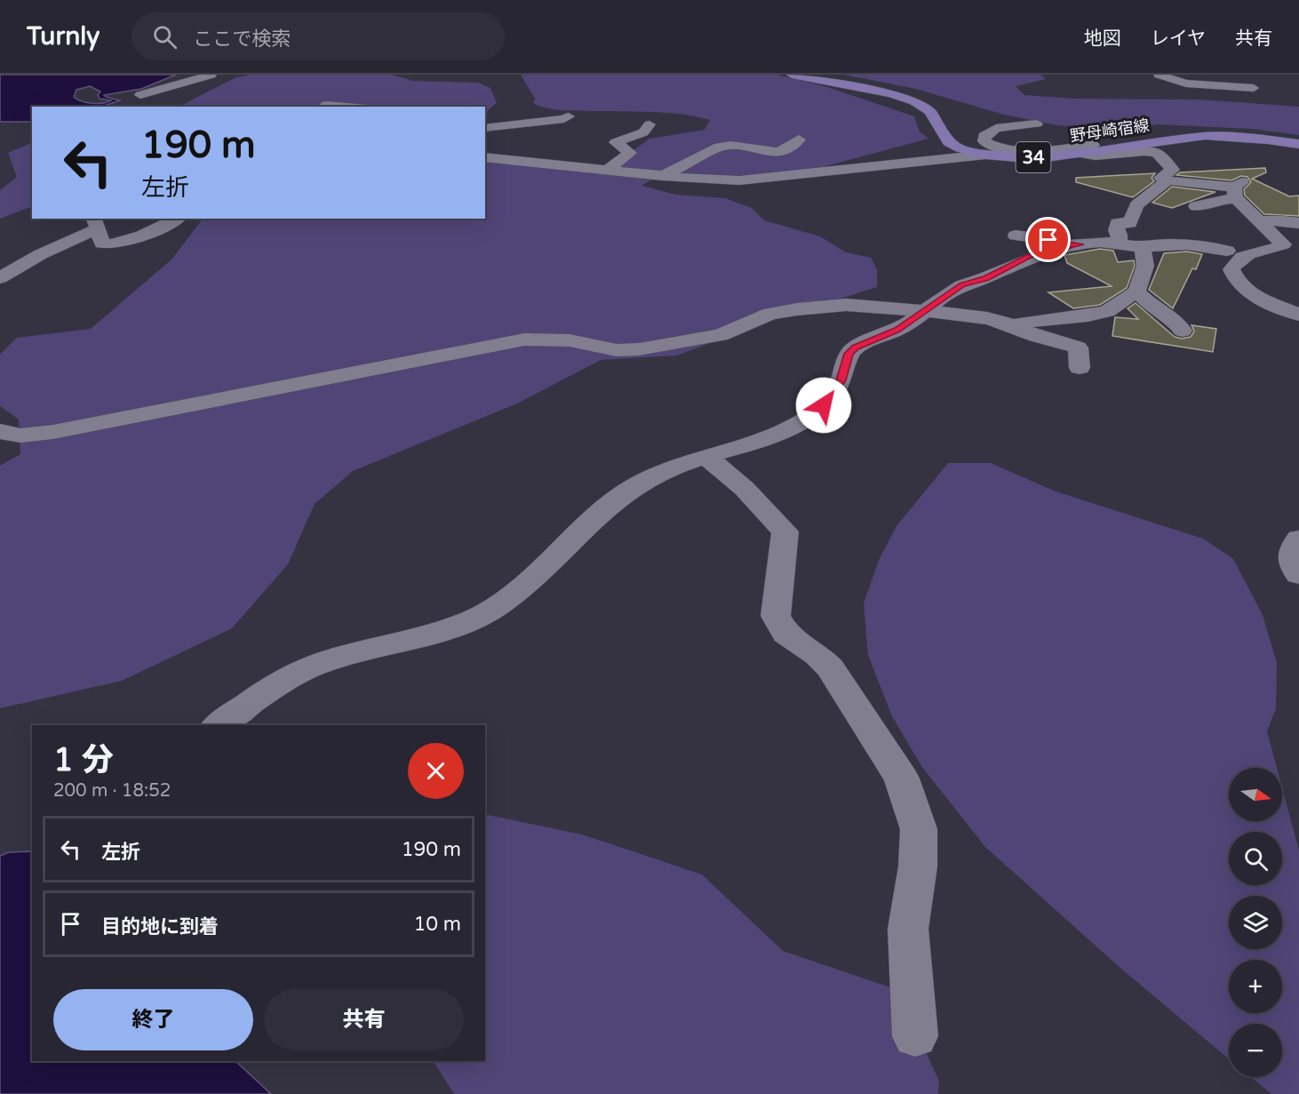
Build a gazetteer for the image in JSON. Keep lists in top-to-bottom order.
{
  "streets": {
    "main road": ["野母崎宿線", "34"]
  },
  "north": "right",
  "page": {
    "header": "Turnly",
    "search": "ここで検索",
    "nav": ["地図", "レイヤ", "共有"],
    "turn": ["190 m", "左折"],
    "heading": ["1 分", "200 m · 18:52"],
    "map_buttons": ["+", "−"],
    "list": [
      {
        "name": "左折",
        "value": "190 m"
      },
      {
        "name": "目的地に到着",
        "value": "10 m"
      }
    ],
    "buttons": ["終了", "共有"]
  }
}
